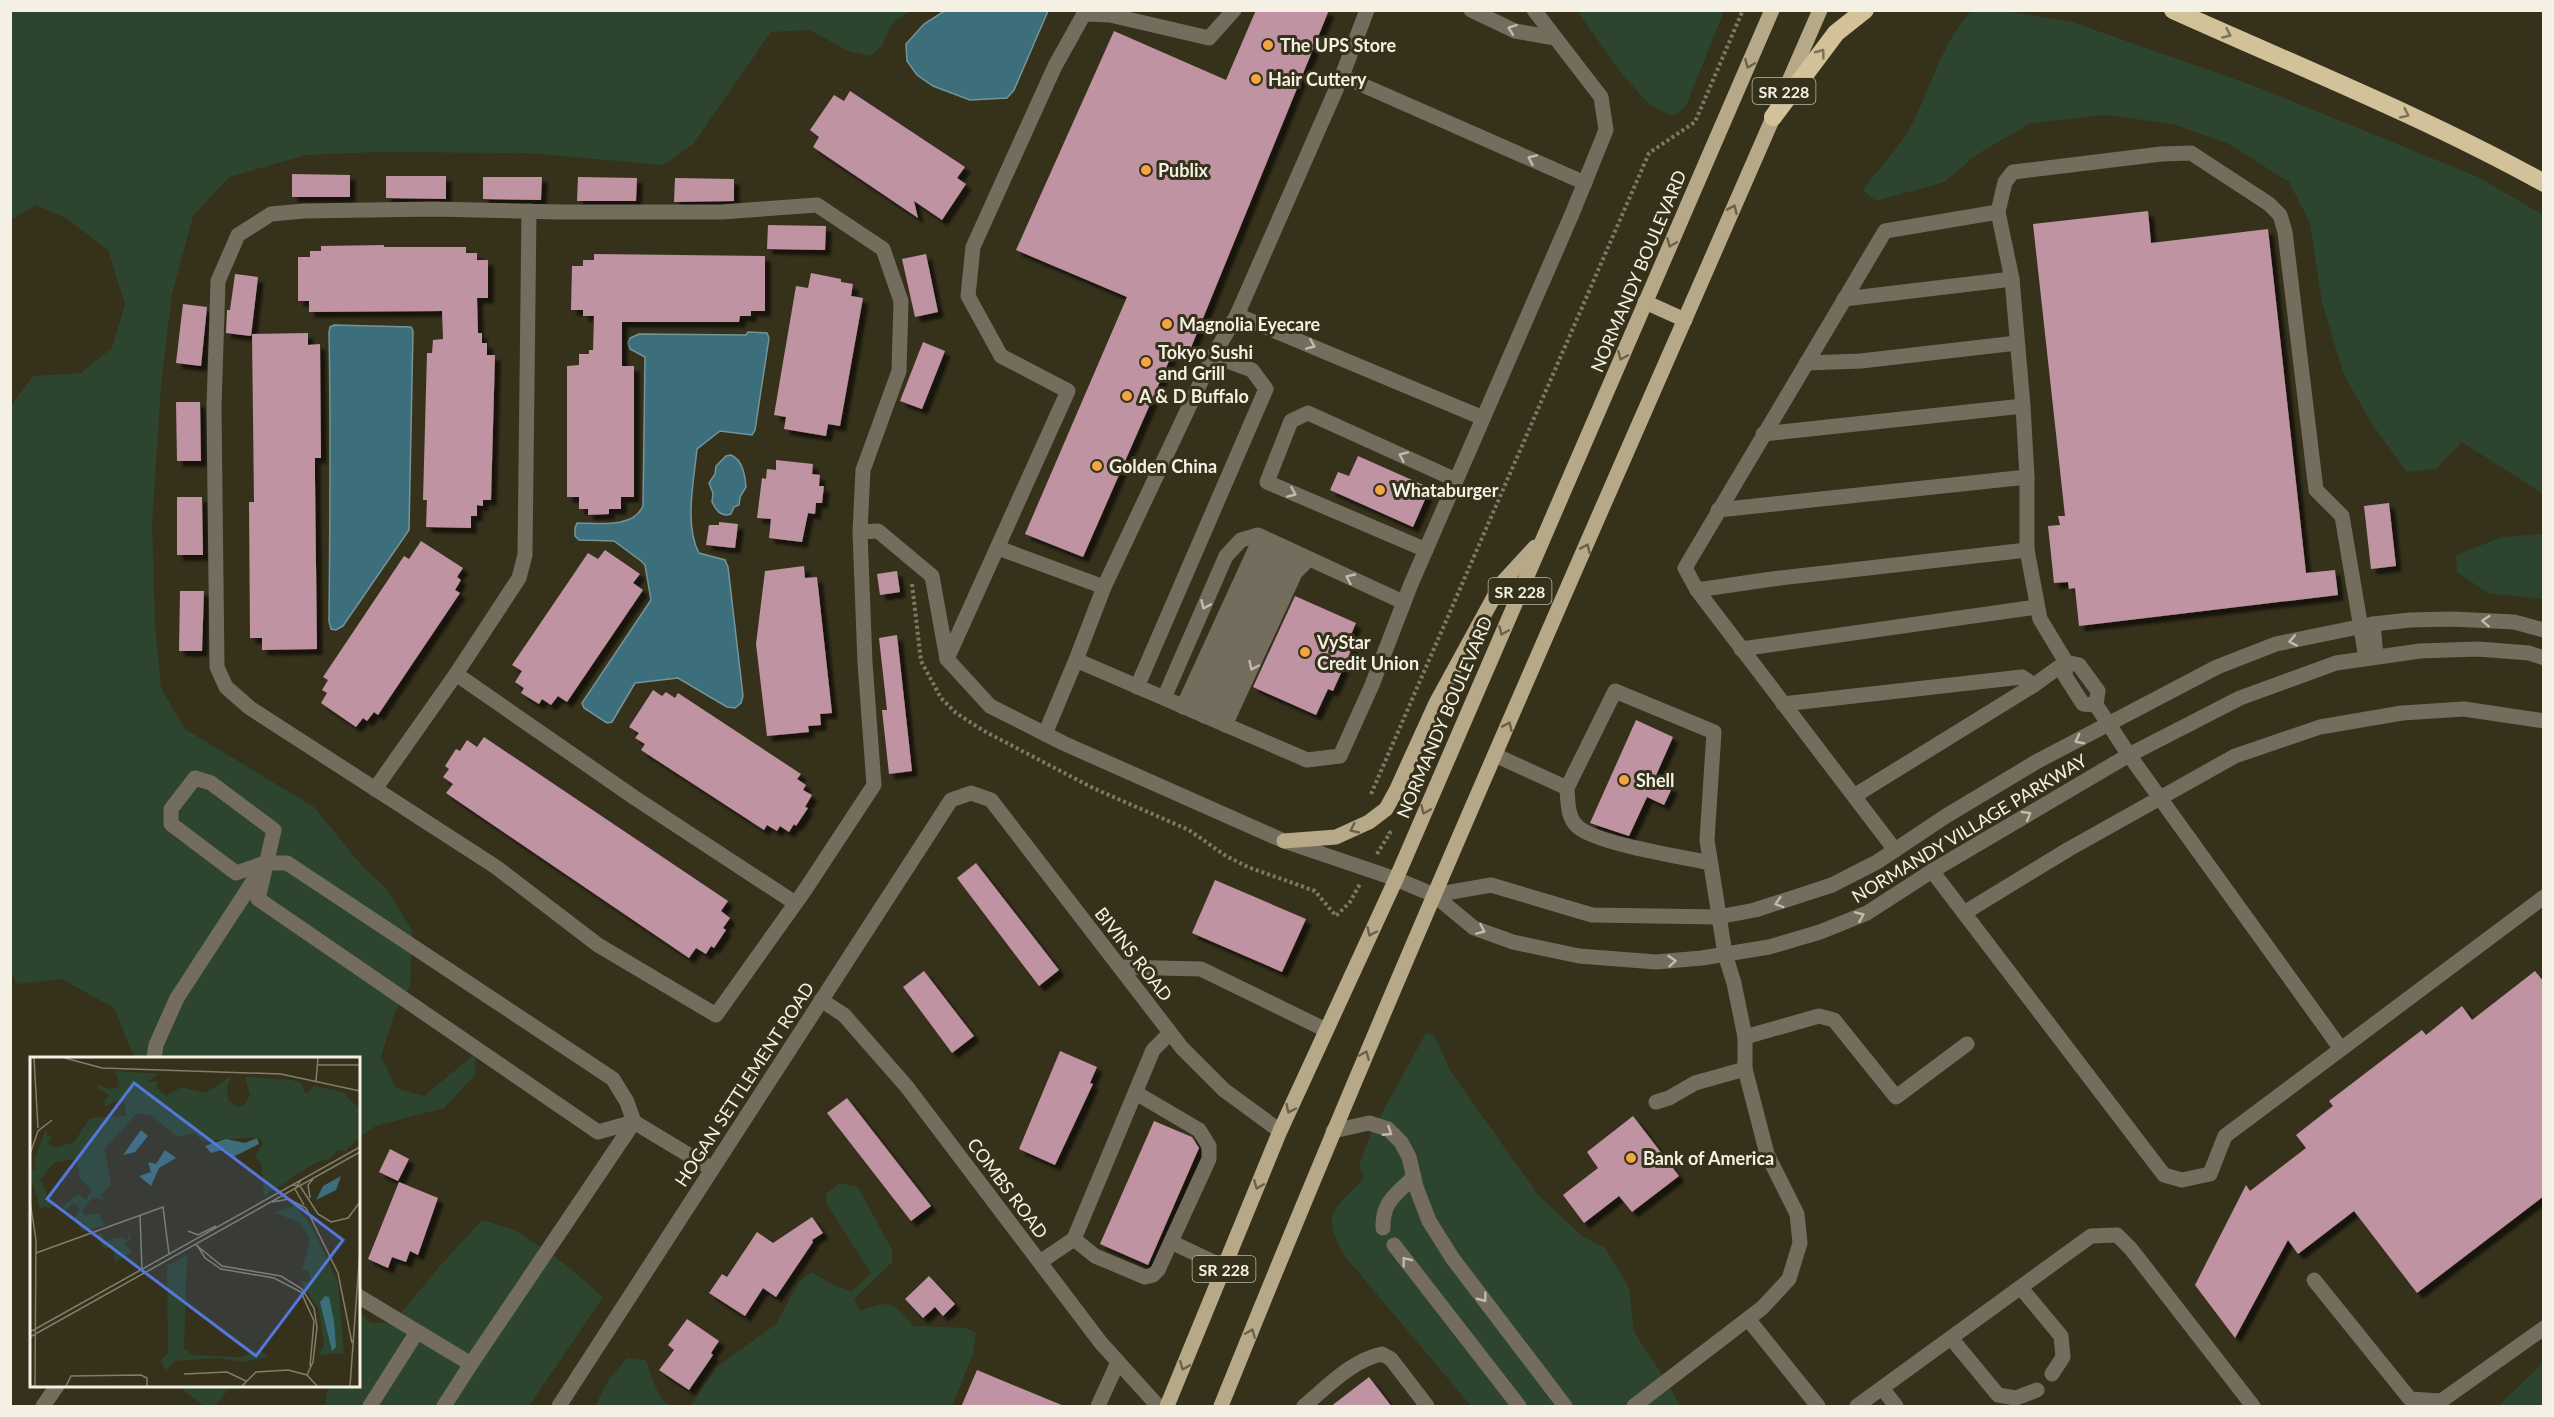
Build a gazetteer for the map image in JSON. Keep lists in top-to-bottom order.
{
  "streets": {
    "main road": ["SR 228", "NORMANDY BOULEVARD"],
    "street": [
      "NORMANDY VILLAGE PARKWAY",
      "BIVINS ROAD",
      "HOGAN SETTLEMENT ROAD",
      "COMBS ROAD"
    ]
  },
  "crossings": [
    ["SR 228", "NORMANDY VILLAGE PARKWAY"],
    ["NORMANDY BOULEVARD", "NORMANDY VILLAGE PARKWAY"],
    ["NORMANDY BOULEVARD", "BIVINS ROAD"],
    ["BIVINS ROAD", "HOGAN SETTLEMENT ROAD"],
    ["HOGAN SETTLEMENT ROAD", "COMBS ROAD"]
  ],
  "places": [
    "The UPS Store",
    "Hair Cuttery",
    "Publix",
    "Magnolia Eyecare",
    "Tokyo Sushi and Grill",
    "A & D Buffalo",
    "Golden China",
    "Whataburger",
    "VyStar Credit Union",
    "Shell",
    "Bank of America"
  ]
}
